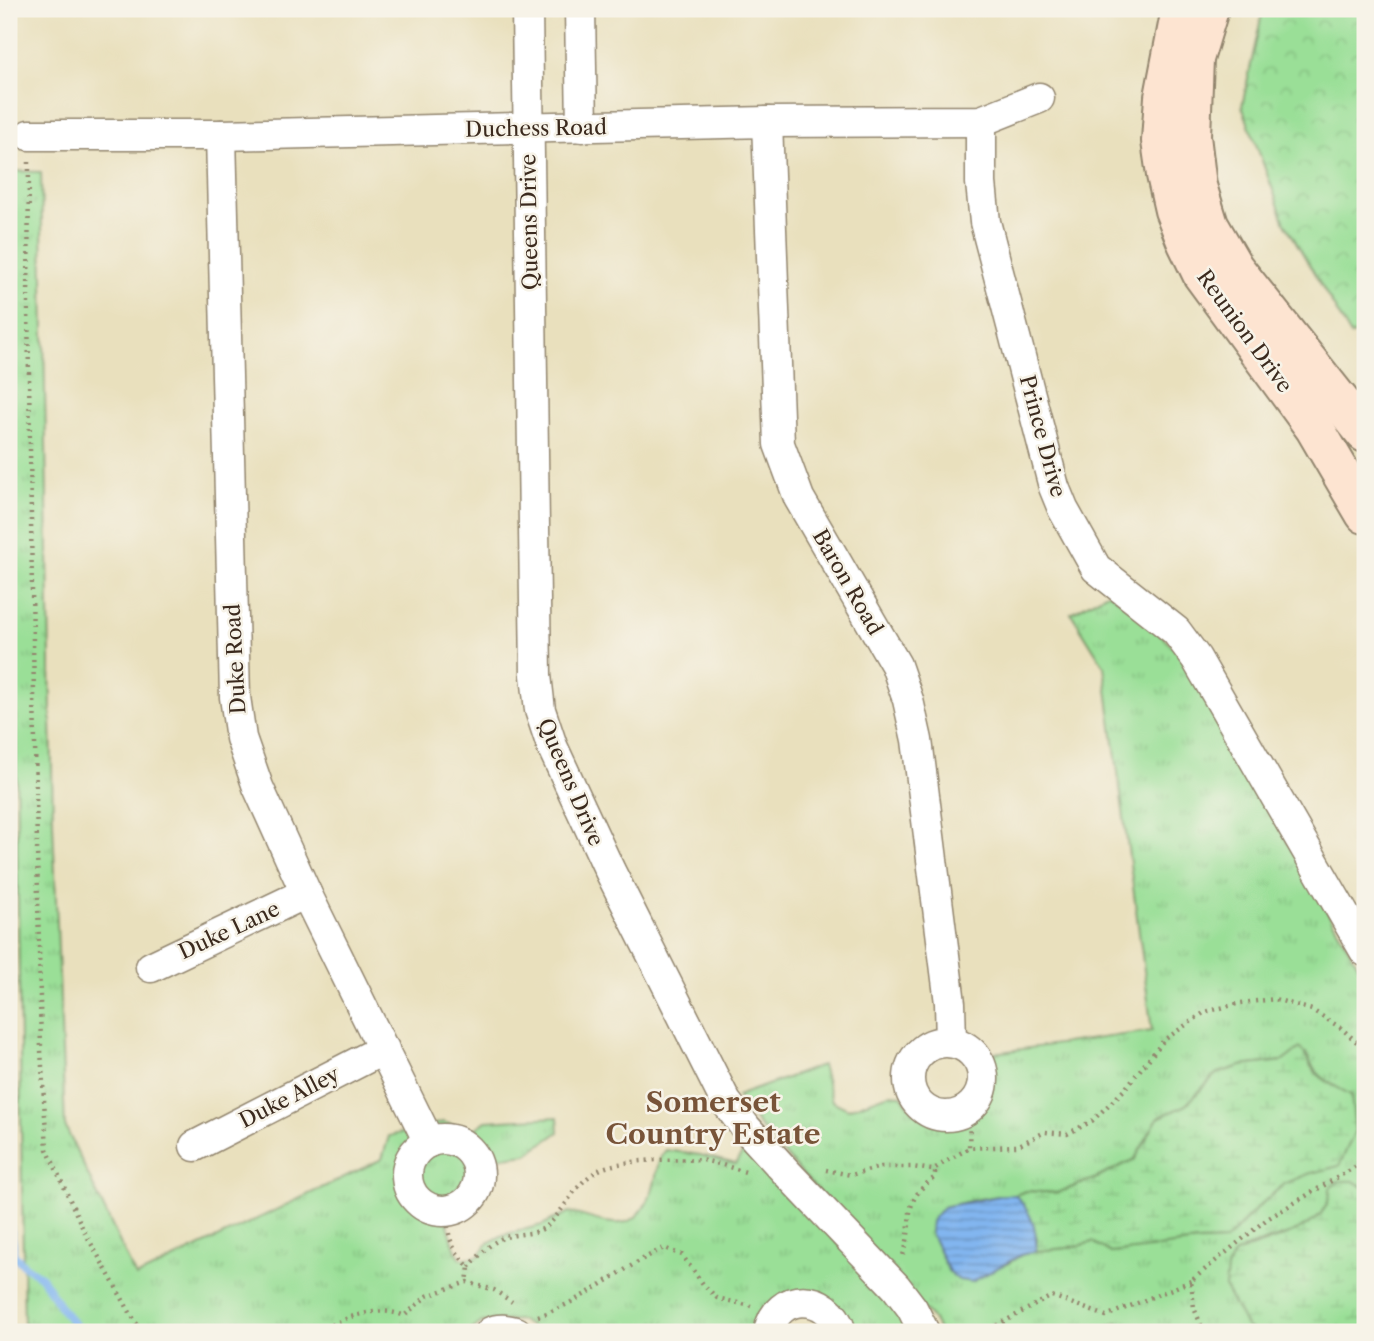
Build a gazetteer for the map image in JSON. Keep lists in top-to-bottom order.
{
  "streets": {
    "street": [
      "Duchess Road",
      "Queens Drive",
      "Reunion Drive",
      "Prince Drive",
      "Baron Road",
      "Duke Road",
      "Duke Lane",
      "Duke Alley"
    ]
  },
  "crossings": [
    ["Duchess Road", "Queens Drive"],
    ["Duchess Road", "Prince Drive"],
    ["Duchess Road", "Baron Road"],
    ["Duchess Road", "Duke Road"],
    ["Duke Road", "Duke Lane"],
    ["Duke Road", "Duke Alley"]
  ],
  "districts": ["Somerset Country Estate"]
}
